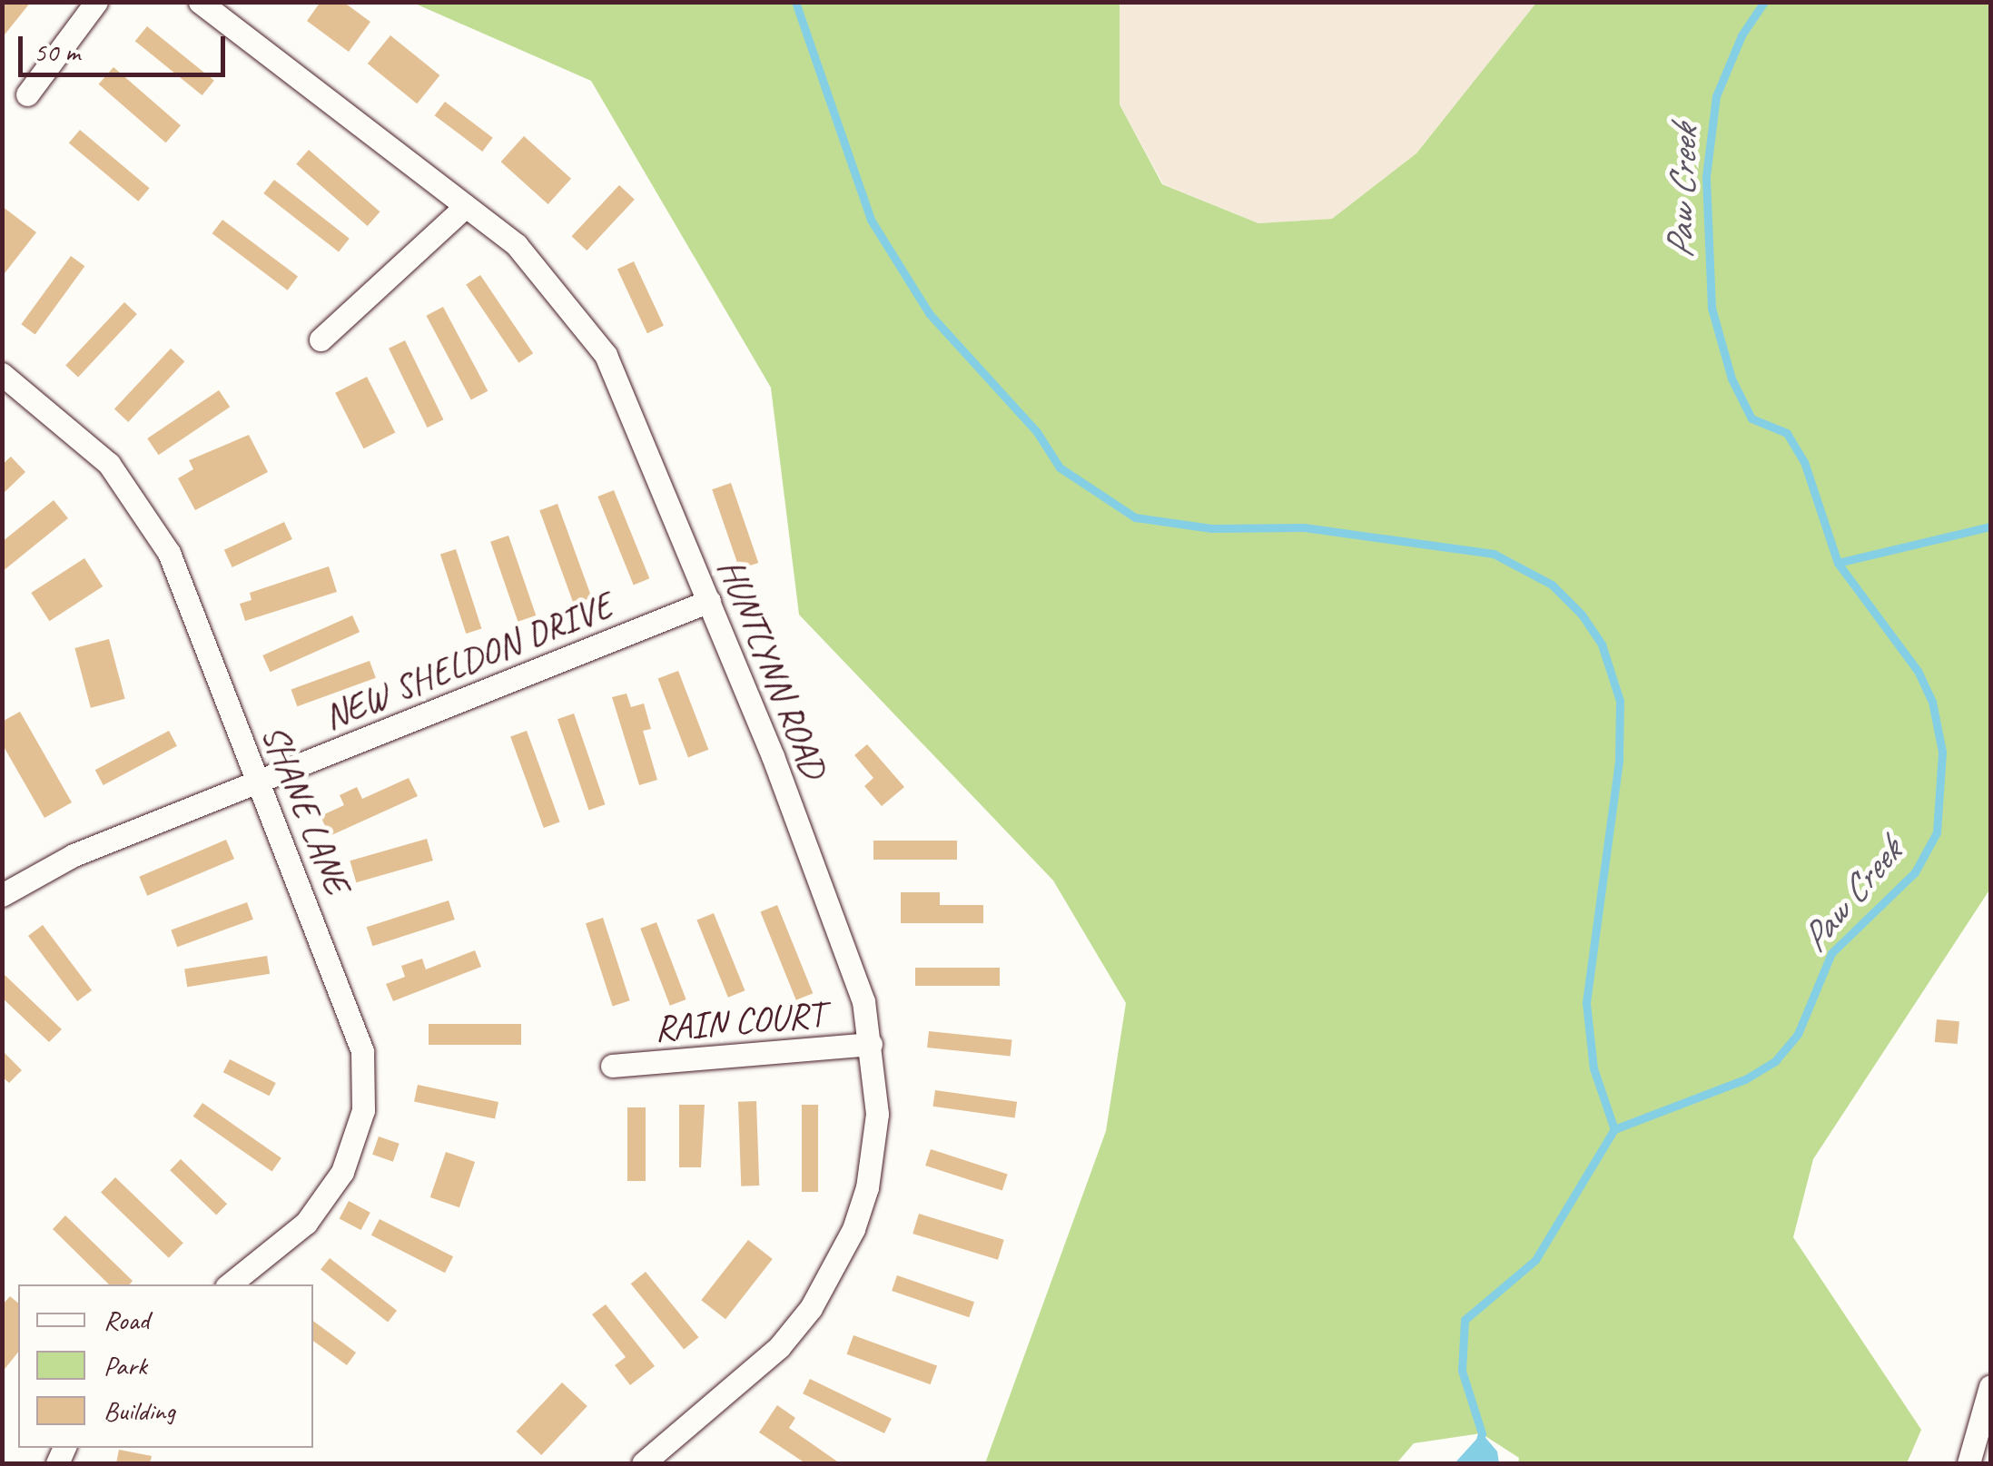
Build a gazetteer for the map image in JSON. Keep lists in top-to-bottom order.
{
  "streets": {
    "street": [
      "NEW SHELDON DRIVE",
      "HUNTLYNN ROAD",
      "SHANE LANE",
      "RAIN COURT"
    ]
  },
  "crossings": [
    ["NEW SHELDON DRIVE", "HUNTLYNN ROAD"],
    ["NEW SHELDON DRIVE", "SHANE LANE"],
    ["HUNTLYNN ROAD", "RAIN COURT"]
  ],
  "water": ["Paw Creek"],
  "legend": ["Road", "Park", "Building"],
  "scale_bar": "50 m"
}
